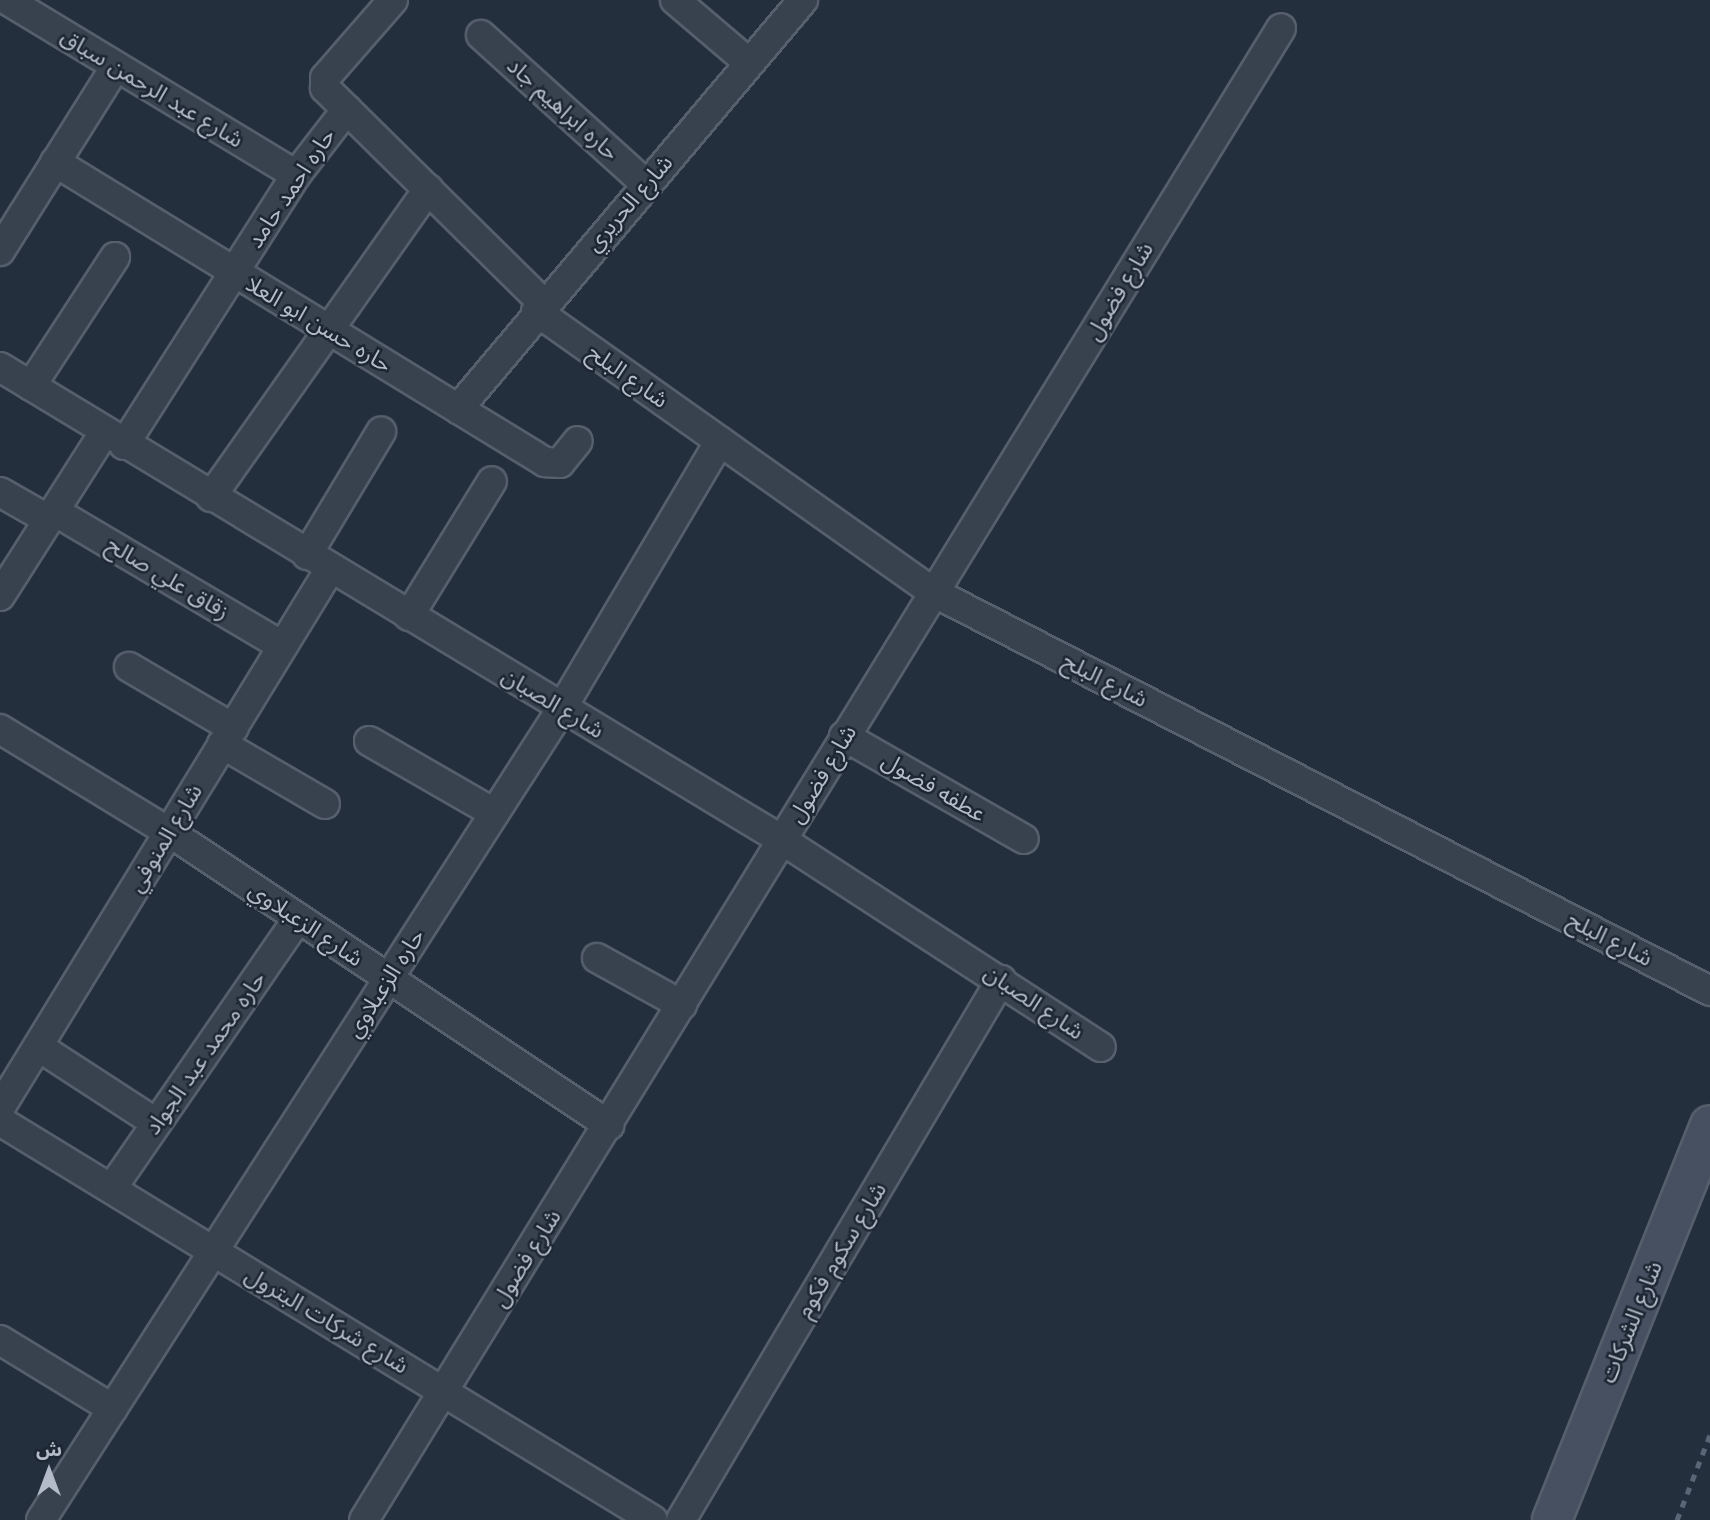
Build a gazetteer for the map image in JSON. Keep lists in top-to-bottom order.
{
  "streets": {
    "main road": ["شارع الشركات"],
    "street": [
      "شارع عبد الرحمن سباق",
      "حاره ابراهيم جاد",
      "حاره احمد حامد",
      "شارع الحريري",
      "شارع فضول",
      "حاره حسن ابو العلا",
      "شارع البلح",
      "زقاق علي صالح",
      "شارع الصبان",
      "عطفه فضول",
      "شارع المنوفي",
      "شارع الزعبلاوي",
      "حاره الزعبلاوي",
      "حاره محمد عبد الجواد",
      "شارع سكوم فكوم",
      "شارع شركات البترول"
    ]
  },
  "crossings": [
    ["شارع عبد الرحمن سباق", "حاره احمد حامد"],
    ["حاره ابراهيم جاد", "شارع الحريري"],
    ["حاره احمد حامد", "حاره حسن ابو العلا"],
    ["حاره احمد حامد", "شارع البلح"],
    ["حاره احمد حامد", "زقاق علي صالح"],
    ["حاره احمد حامد", "شارع الصبان"],
    ["شارع الحريري", "حاره حسن ابو العلا"],
    ["شارع الحريري", "شارع البلح"],
    ["شارع فضول", "شارع البلح"],
    ["شارع فضول", "شارع الصبان"],
    ["شارع فضول", "عطفه فضول"],
    ["شارع فضول", "شارع الزعبلاوي"],
    ["شارع فضول", "شارع شركات البترول"],
    ["شارع البلح", "حاره الزعبلاوي"],
    ["زقاق علي صالح", "شارع المنوفي"],
    ["شارع الصبان", "شارع المنوفي"],
    ["شارع الصبان", "حاره الزعبلاوي"],
    ["شارع الصبان", "شارع سكوم فكوم"],
    ["شارع المنوفي", "شارع الزعبلاوي"],
    ["شارع الزعبلاوي", "حاره الزعبلاوي"],
    ["شارع الزعبلاوي", "حاره محمد عبد الجواد"],
    ["حاره الزعبلاوي", "شارع شركات البترول"],
    ["حاره محمد عبد الجواد", "شارع شركات البترول"]
  ],
  "north": "top"
}
